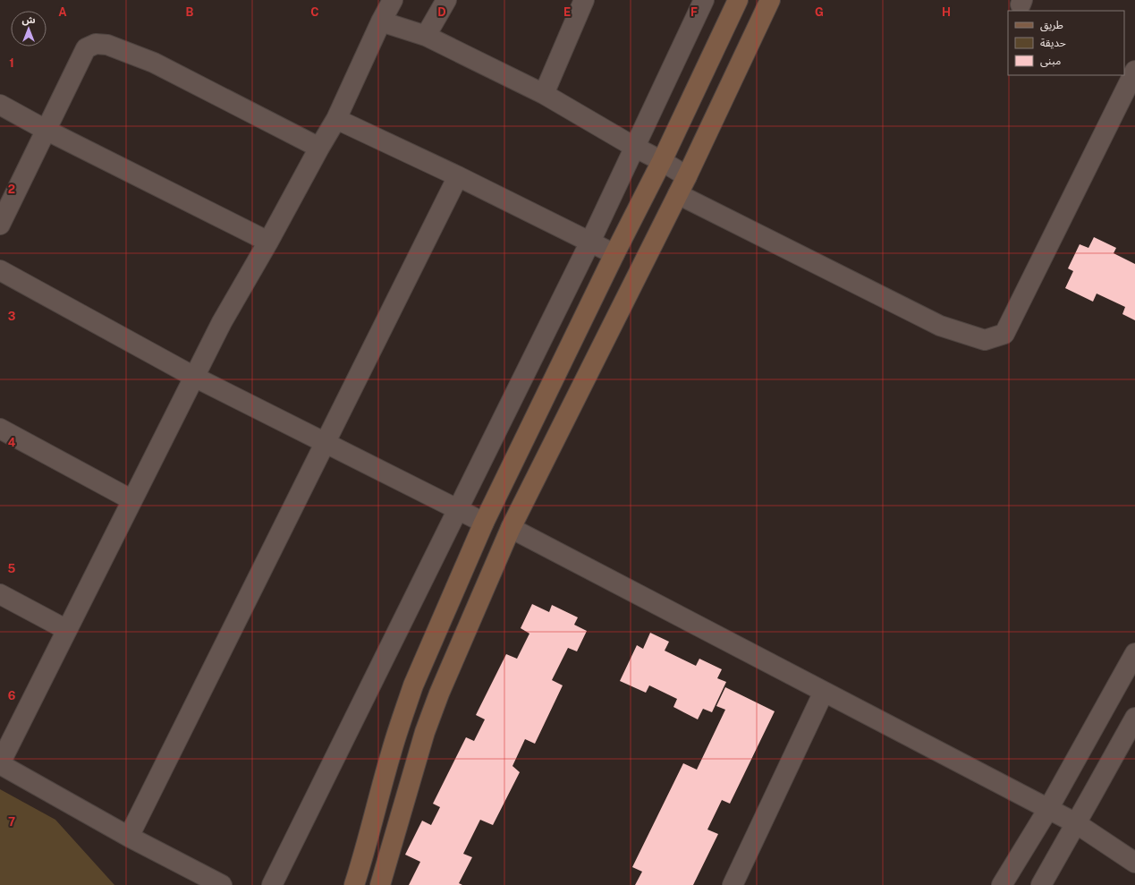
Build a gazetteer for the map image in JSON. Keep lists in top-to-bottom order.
{
  "legend": ["طريق", "حديقة", "مبنى"],
  "north": "top",
  "grid": {
    "columns": [
      "A",
      "B",
      "C",
      "D",
      "E",
      "F",
      "G",
      "H"
    ],
    "rows": [
      "1",
      "2",
      "3",
      "4",
      "5",
      "6",
      "7"
    ]
  }
}
